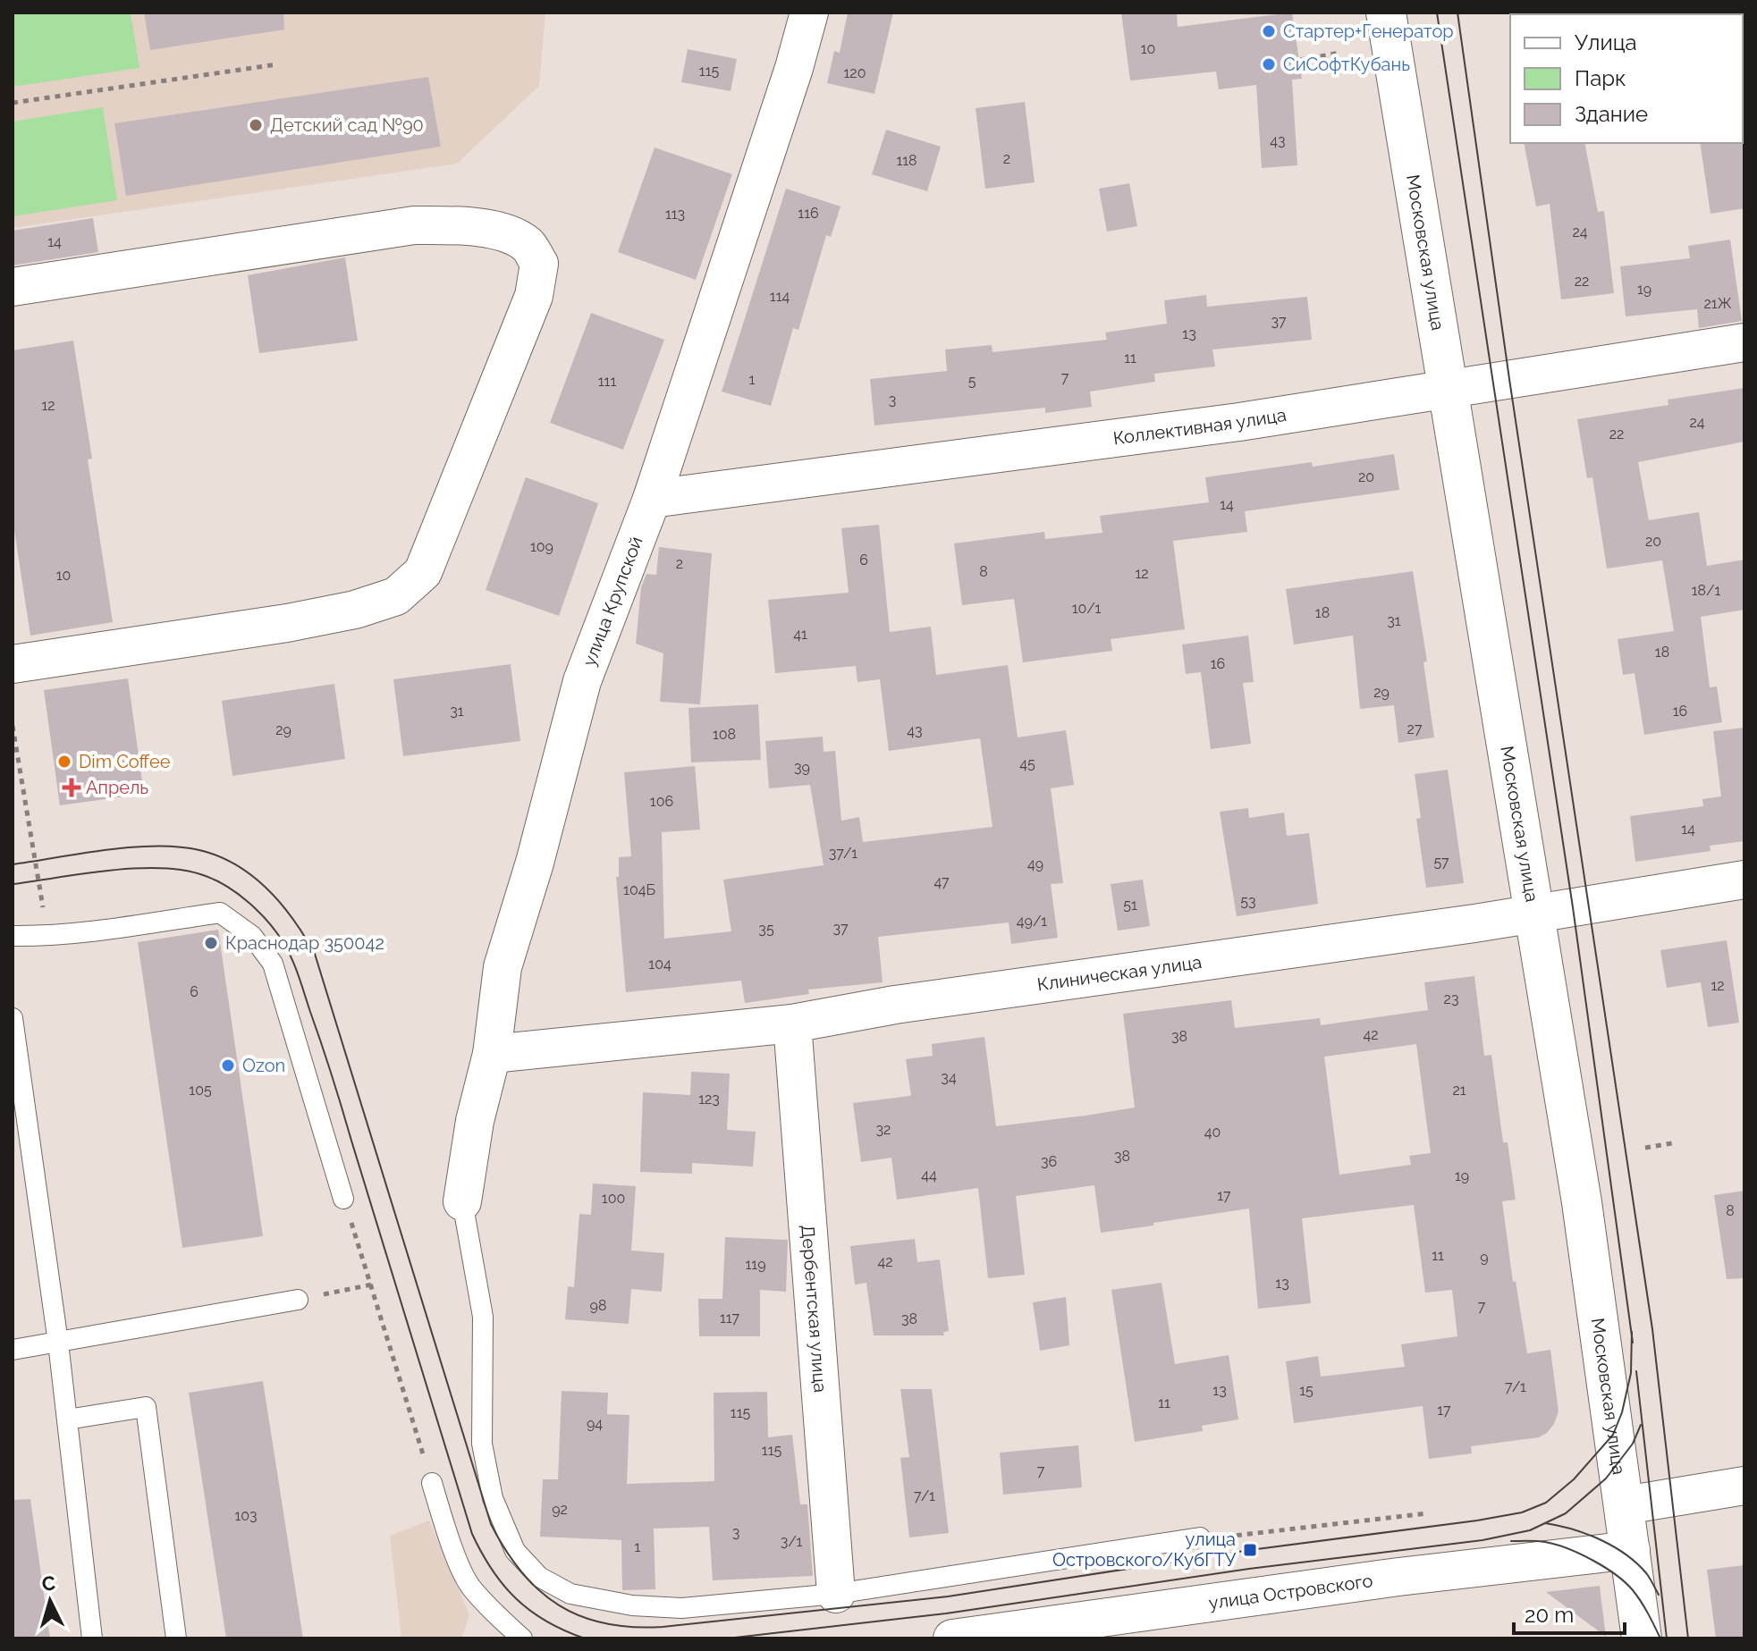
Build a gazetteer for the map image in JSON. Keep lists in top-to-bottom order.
{
  "streets": {
    "street": [
      "Московская улица",
      "Коллективная улица",
      "улица Крупской",
      "Клиническая улица",
      "Дербентская улица",
      "улица Островского"
    ]
  },
  "crossings": [
    ["Московская улица", "Коллективная улица"],
    ["Московская улица", "Клиническая улица"],
    ["Московская улица", "улица Островского"],
    ["Коллективная улица", "улица Крупской"],
    ["улица Крупской", "Клиническая улица"],
    ["Клиническая улица", "Дербентская улица"]
  ],
  "places": {
    "other": [
      "Стартер+Генератор",
      "СиСофтКубань",
      "Детский сад №90",
      "Dim Coffee",
      "Краснодар 350042",
      "Ozon"
    ],
    "health": ["Апрель"],
    "transit": ["улица Островского/КубГТУ"]
  },
  "house_numbers": [
    "10",
    "115",
    "120",
    "43",
    "2",
    "118",
    "116",
    "113",
    "24",
    "14",
    "22",
    "19",
    "114",
    "21Ж",
    "37",
    "13",
    "11",
    "7",
    "1",
    "111",
    "5",
    "3",
    "12",
    "24",
    "22",
    "20",
    "14",
    "20",
    "109",
    "6",
    "2",
    "8",
    "12",
    "10",
    "18/1",
    "10/1",
    "18",
    "31",
    "41",
    "18",
    "16",
    "29",
    "31",
    "16",
    "27",
    "29",
    "43",
    "108",
    "45",
    "39",
    "106",
    "14",
    "37/1",
    "57",
    "49",
    "47",
    "104Б",
    "53",
    "51",
    "49/1",
    "37",
    "35",
    "104",
    "12",
    "6",
    "23",
    "42",
    "38",
    "34",
    "105",
    "21",
    "123",
    "32",
    "40",
    "38",
    "36",
    "44",
    "19",
    "17",
    "100",
    "8",
    "11",
    "9",
    "42",
    "119",
    "13",
    "98",
    "7",
    "117",
    "38",
    "7/1",
    "13",
    "15",
    "11",
    "17",
    "115",
    "94",
    "115",
    "7",
    "7/1",
    "92",
    "103",
    "3",
    "3/1",
    "1"
  ],
  "legend": ["Улица", "Парк", "Здание"],
  "scale_bar": "20 m",
  "north": "top"
}
